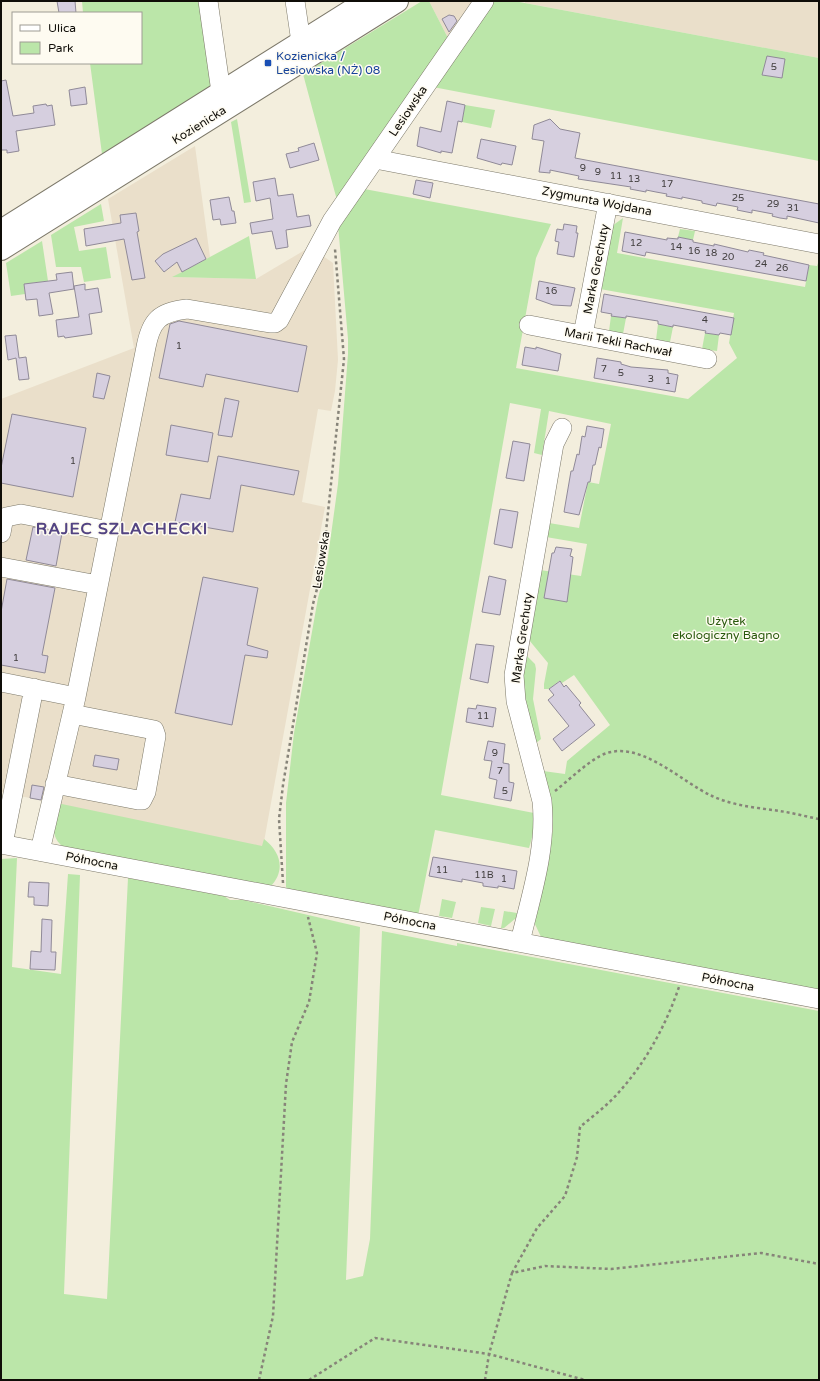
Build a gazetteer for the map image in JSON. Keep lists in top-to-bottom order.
{
  "streets": {
    "main road": ["Kozienicka"],
    "street": [
      "Lesiowska",
      "Zygmunta Wojdana",
      "Marka Grechuty",
      "Marii Tekli Rachwał",
      "Północna"
    ]
  },
  "crossings": [
    ["Lesiowska", "Zygmunta Wojdana"],
    ["Lesiowska", "Północna"],
    ["Zygmunta Wojdana", "Marka Grechuty"],
    ["Marka Grechuty", "Marii Tekli Rachwał"],
    ["Marka Grechuty", "Północna"]
  ],
  "districts": ["RAJEC SZLACHECKI"],
  "parks": ["Użytek ekologiczny Bagno"],
  "places": {
    "transit": ["Kozienicka / Lesiowska (NŻ) 08"]
  },
  "house_numbers": [
    "5",
    "9",
    "9",
    "11",
    "13",
    "17",
    "25",
    "29",
    "31",
    "12",
    "14",
    "16",
    "18",
    "20",
    "24",
    "26",
    "16",
    "4",
    "1",
    "7",
    "5",
    "3",
    "1",
    "1",
    "1",
    "11",
    "9",
    "7",
    "5",
    "11",
    "11B",
    "1"
  ],
  "legend": ["Ulica", "Park"]
}
